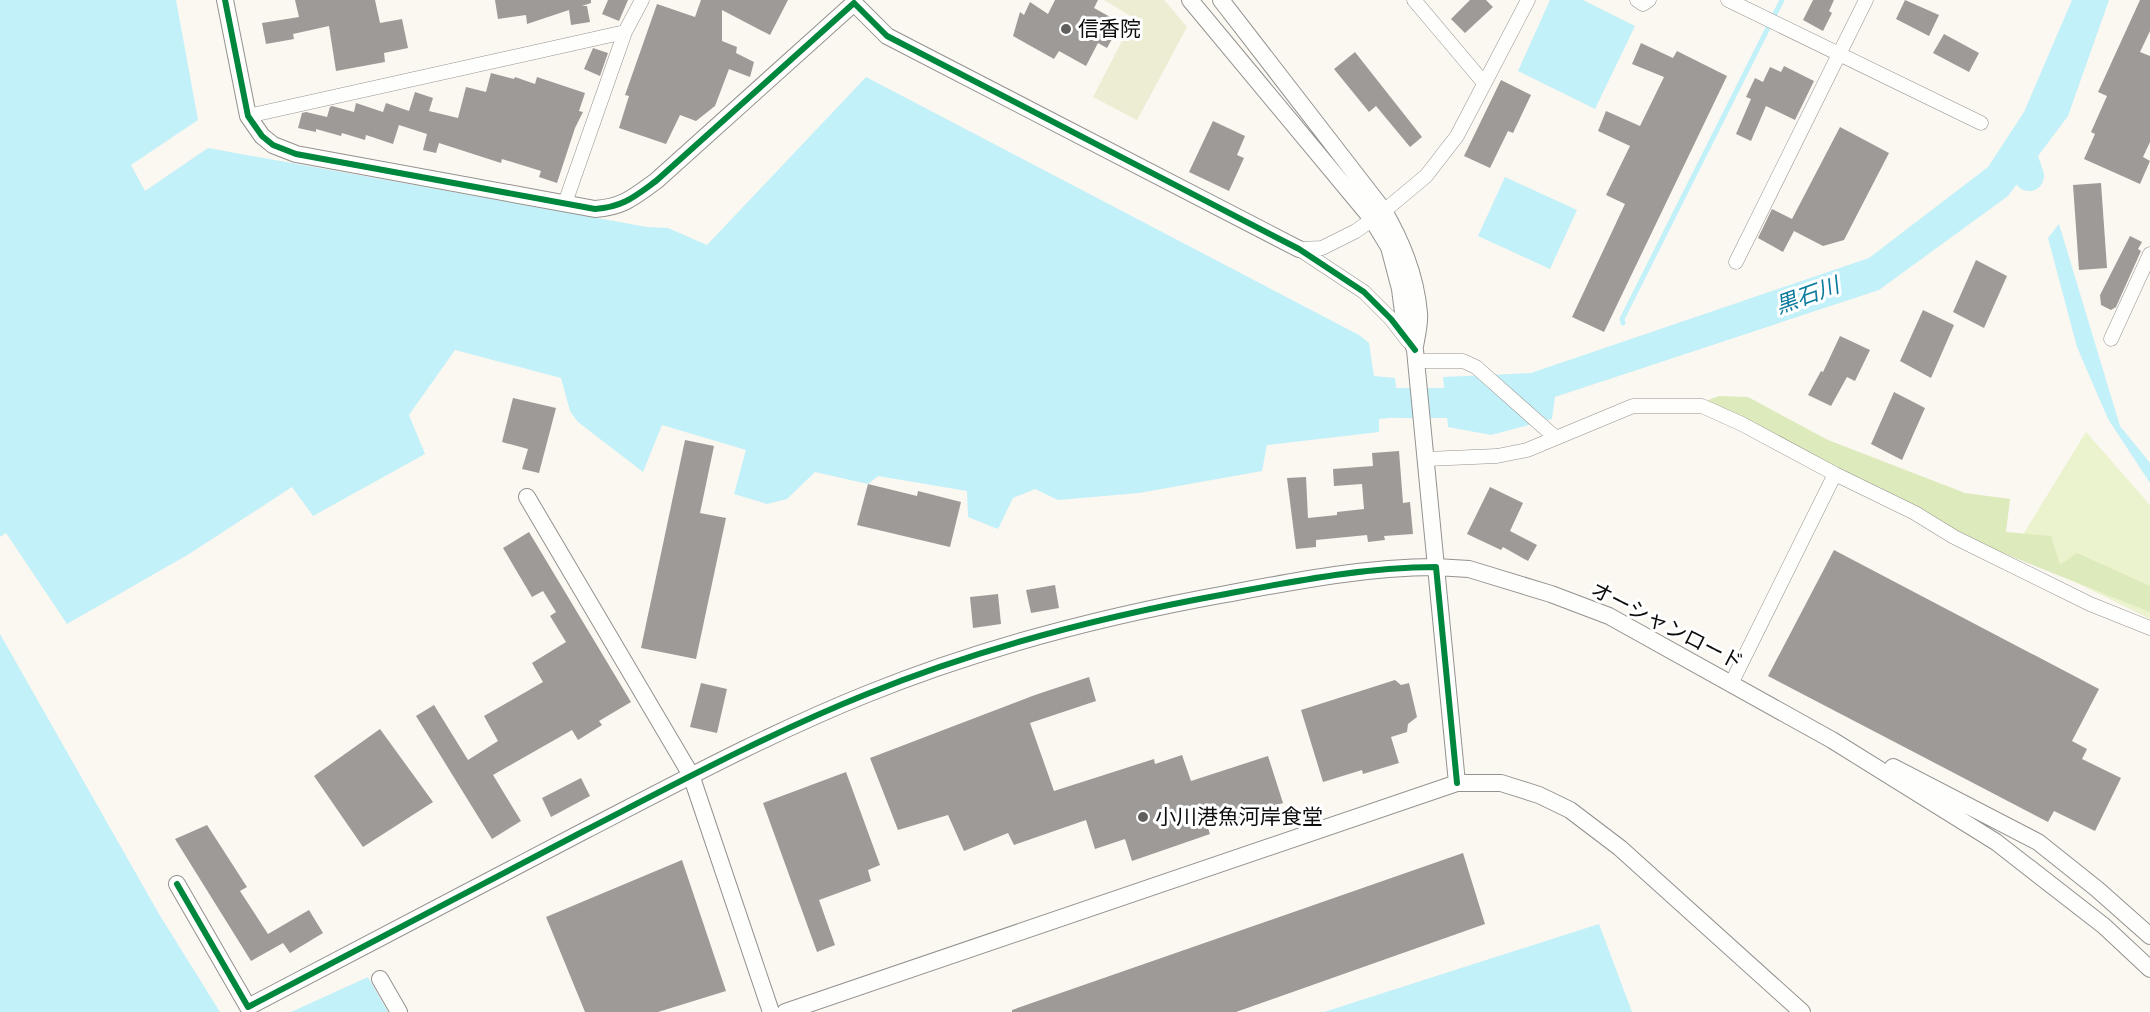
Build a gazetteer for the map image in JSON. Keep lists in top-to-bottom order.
{
  "streets": {
    "street": ["オーシャンロード"]
  },
  "water": ["黒石川"],
  "places": ["信香院", "小川港魚河岸食堂"]
}
